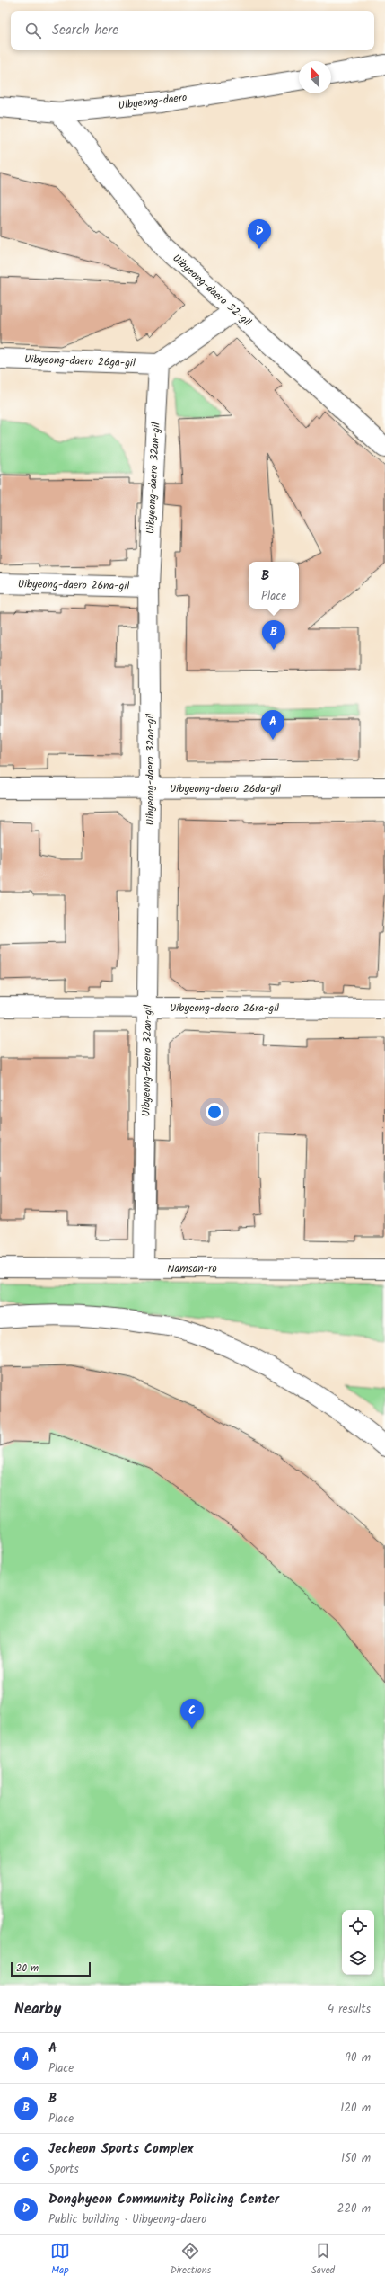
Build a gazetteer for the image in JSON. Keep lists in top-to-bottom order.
{
  "streets": {
    "street": [
      "Uibyeong-daero",
      "Uibyeong-daero 32-gil",
      "Uibyeong-daero 26ga-gil",
      "Uibyeong-daero 32an-gil",
      "Uibyeong-daero 26na-gil",
      "Uibyeong-daero 26da-gil",
      "Uibyeong-daero 26ra-gil",
      "Namsan-ro"
    ]
  },
  "crossings": [
    ["Uibyeong-daero", "Uibyeong-daero 32-gil"],
    ["Uibyeong-daero 26ga-gil", "Uibyeong-daero 32an-gil"],
    ["Uibyeong-daero 32an-gil", "Uibyeong-daero 26na-gil"],
    ["Uibyeong-daero 32an-gil", "Uibyeong-daero 26da-gil"],
    ["Uibyeong-daero 32an-gil", "Uibyeong-daero 26ra-gil"],
    ["Uibyeong-daero 32an-gil", "Namsan-ro"]
  ],
  "scale_bar": "20 m",
  "north": "top left",
  "page": {
    "search": "Search here",
    "pins": [
      "D",
      "B",
      "A",
      "C"
    ],
    "popup": ["B", "Place"],
    "scale": "20 m",
    "heading": ["Nearby", "4 results"],
    "list": [
      {
        "mark": "A",
        "name": "A",
        "note": "Place",
        "value": "90 m"
      },
      {
        "mark": "B",
        "name": "B",
        "note": "Place",
        "value": "120 m"
      },
      {
        "mark": "C",
        "name": "Jecheon Sports Complex",
        "note": "Sports",
        "value": "150 m"
      },
      {
        "mark": "D",
        "name": "Donghyeon Community Policing Center",
        "note": "Public building · Uibyeong-daero",
        "value": "220 m"
      }
    ],
    "nav": ["Map", "Directions", "Saved"]
  }
}
